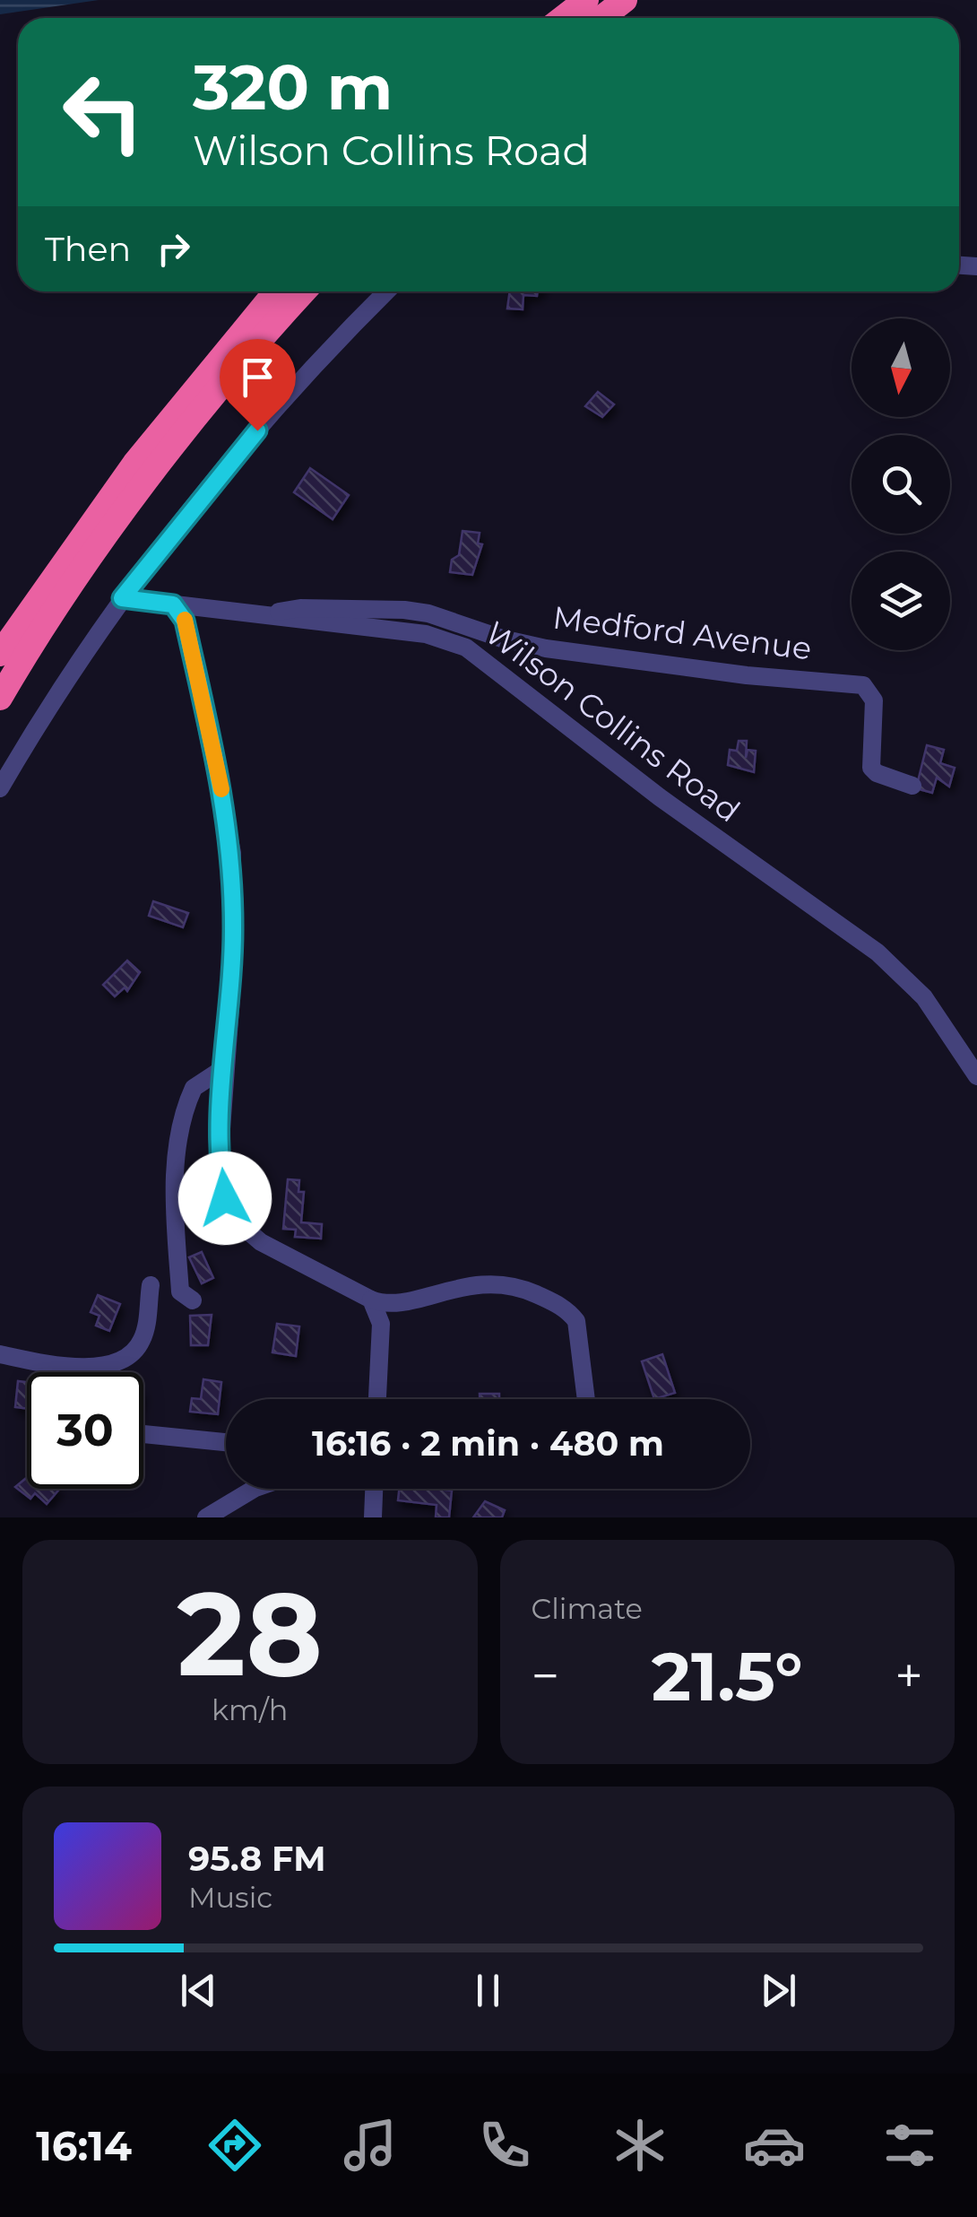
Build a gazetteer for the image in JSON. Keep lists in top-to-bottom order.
{
  "streets": {
    "street": ["Medford Avenue", "Wilson Collins Road"]
  },
  "crossings": [
    ["Medford Avenue", "Wilson Collins Road"]
  ],
  "north": "bottom",
  "page": {
    "turn": ["320 m", "Wilson Collins Road"],
    "then": "Then",
    "limit": "30",
    "trip": "16:16 · 2 min · 480 m",
    "tile": [
      ["28", "km/h"],
      "Climate"
    ],
    "heat": ["−", "21.5°", "+"],
    "song": ["95.8 FM", "Music"],
    "tabs": "16:14"
  }
}
